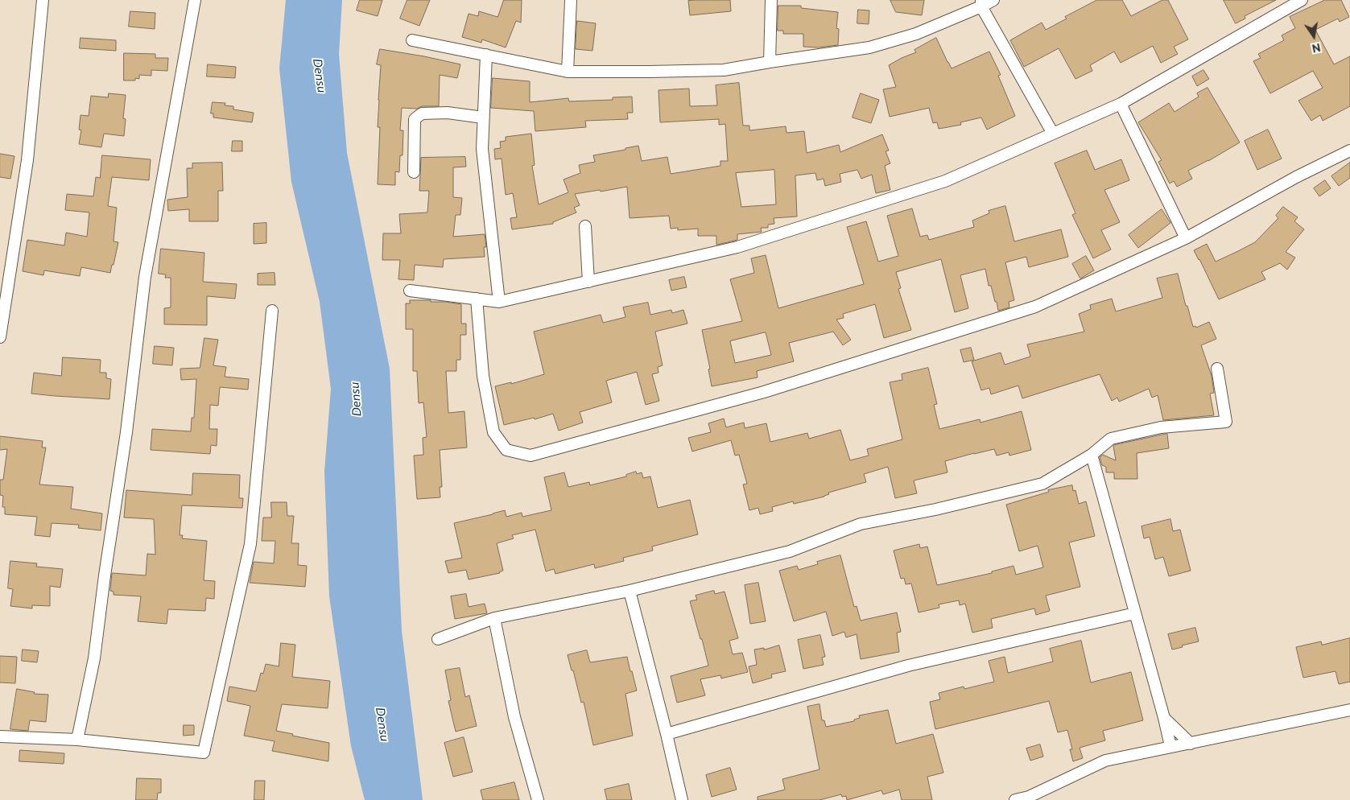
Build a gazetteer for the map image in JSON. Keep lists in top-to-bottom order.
{
  "water": ["Densu"],
  "north": "bottom"
}
